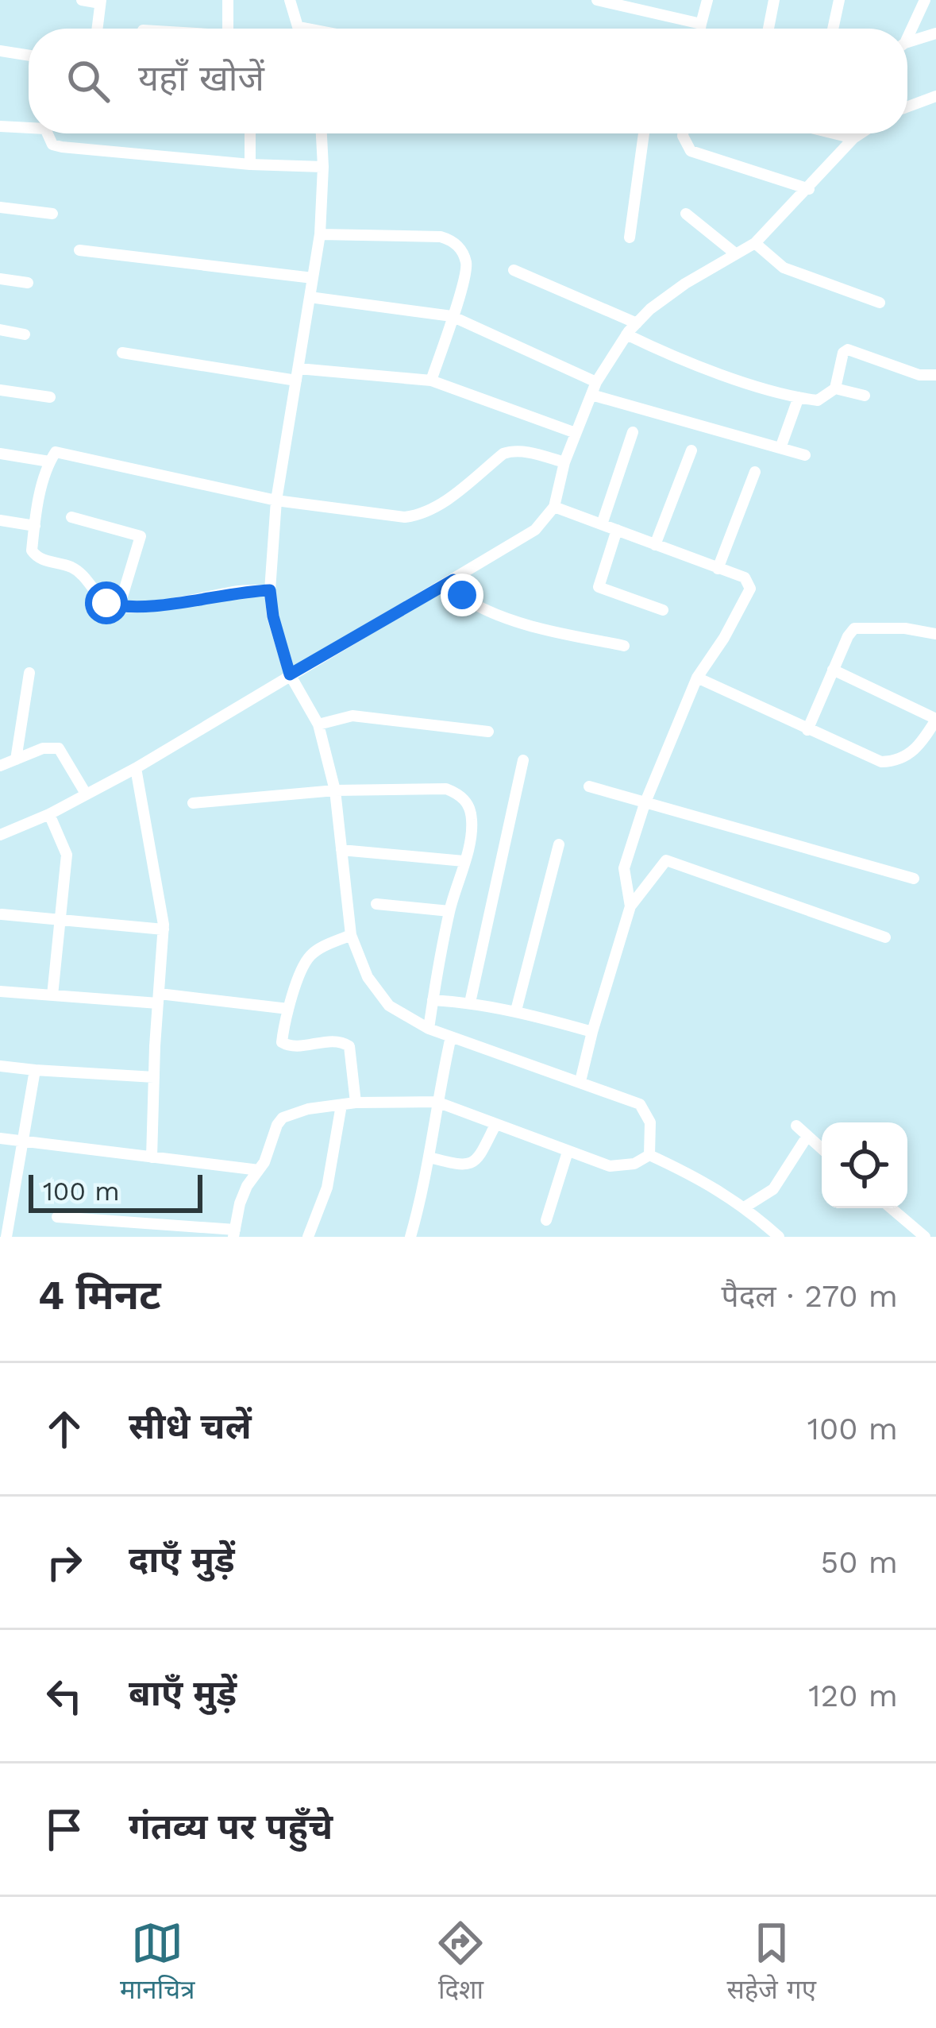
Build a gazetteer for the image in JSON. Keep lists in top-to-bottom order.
{
  "scale_bar": "100 m",
  "page": {
    "search": "यहाँ खोजें",
    "scale": "100 m",
    "heading": ["4 मिनट", "पैदल · 270 m"],
    "list": [
      ["सीधे चलें", "100 m"],
      ["दाएँ मुड़ें", "50 m"],
      ["बाएँ मुड़ें", "120 m"],
      "गंतव्य पर पहुँचे"
    ],
    "nav": ["मानचित्र", "दिशा", "सहेजे गए"]
  }
}
